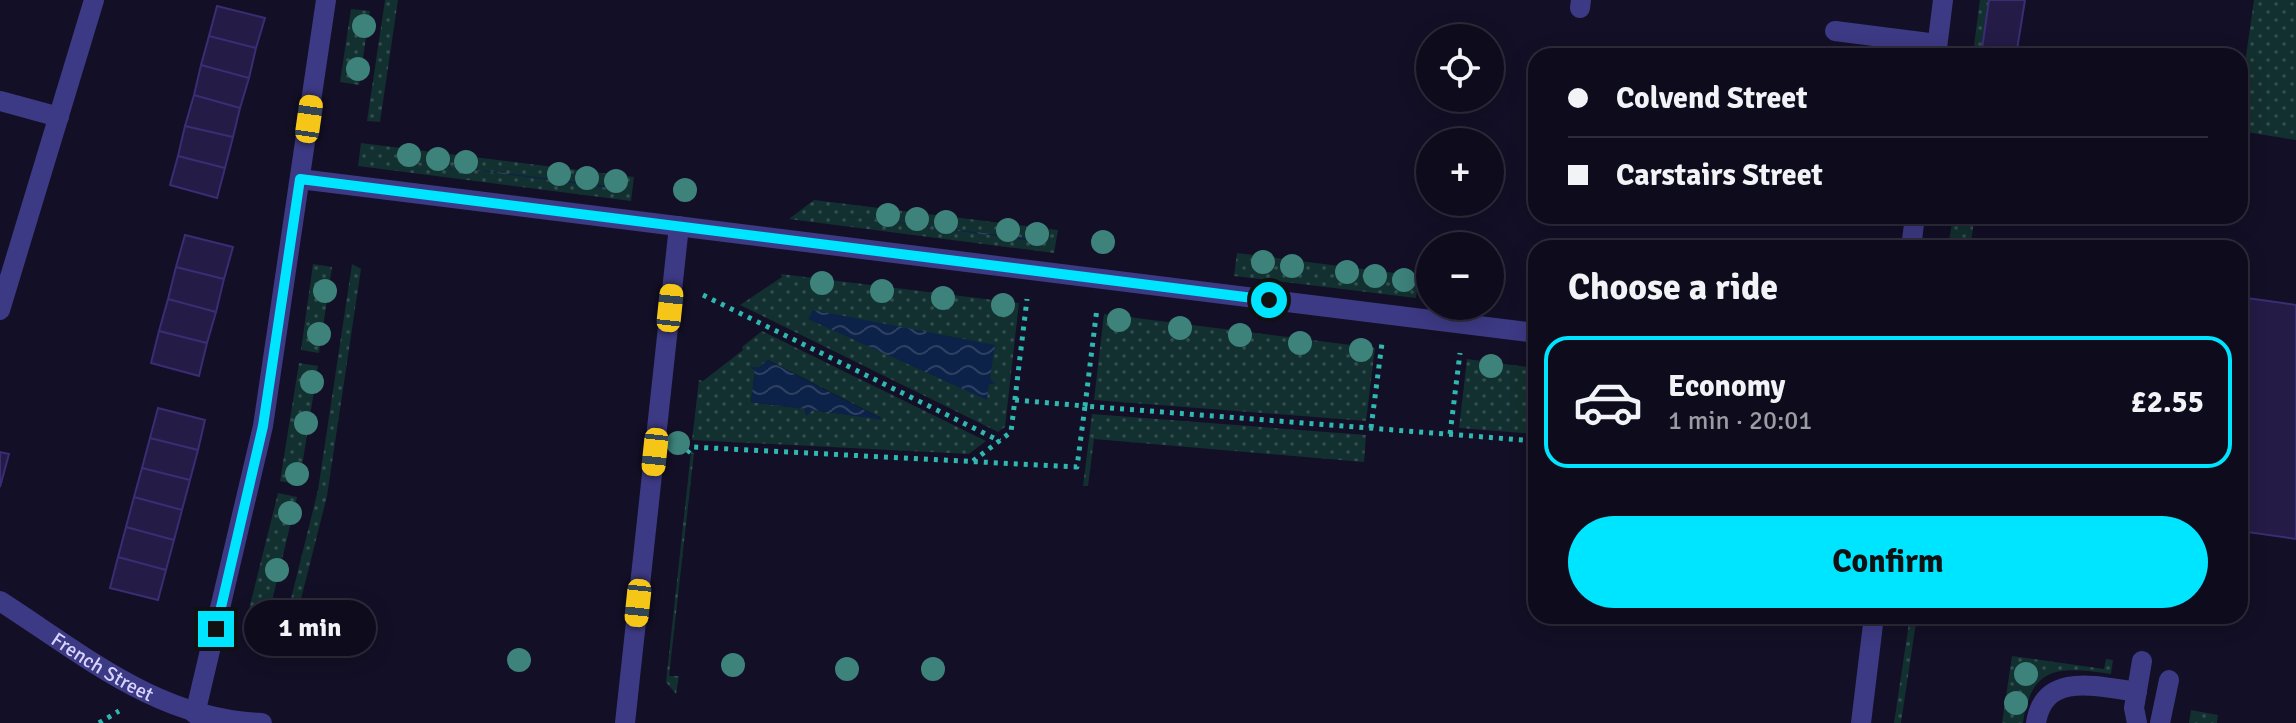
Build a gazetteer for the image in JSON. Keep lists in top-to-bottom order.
{
  "streets": {
    "street": ["French Street"]
  },
  "page": {
    "map_buttons": ["+", "−"],
    "banner": ["Colvend Street", "Carstairs Street"],
    "heading": "Choose a ride",
    "list": [
      {
        "name": "Economy",
        "note": "1 min · 20:01",
        "value": "£2.55"
      }
    ],
    "buttons": "Confirm",
    "bubble": "1 min"
  }
}
